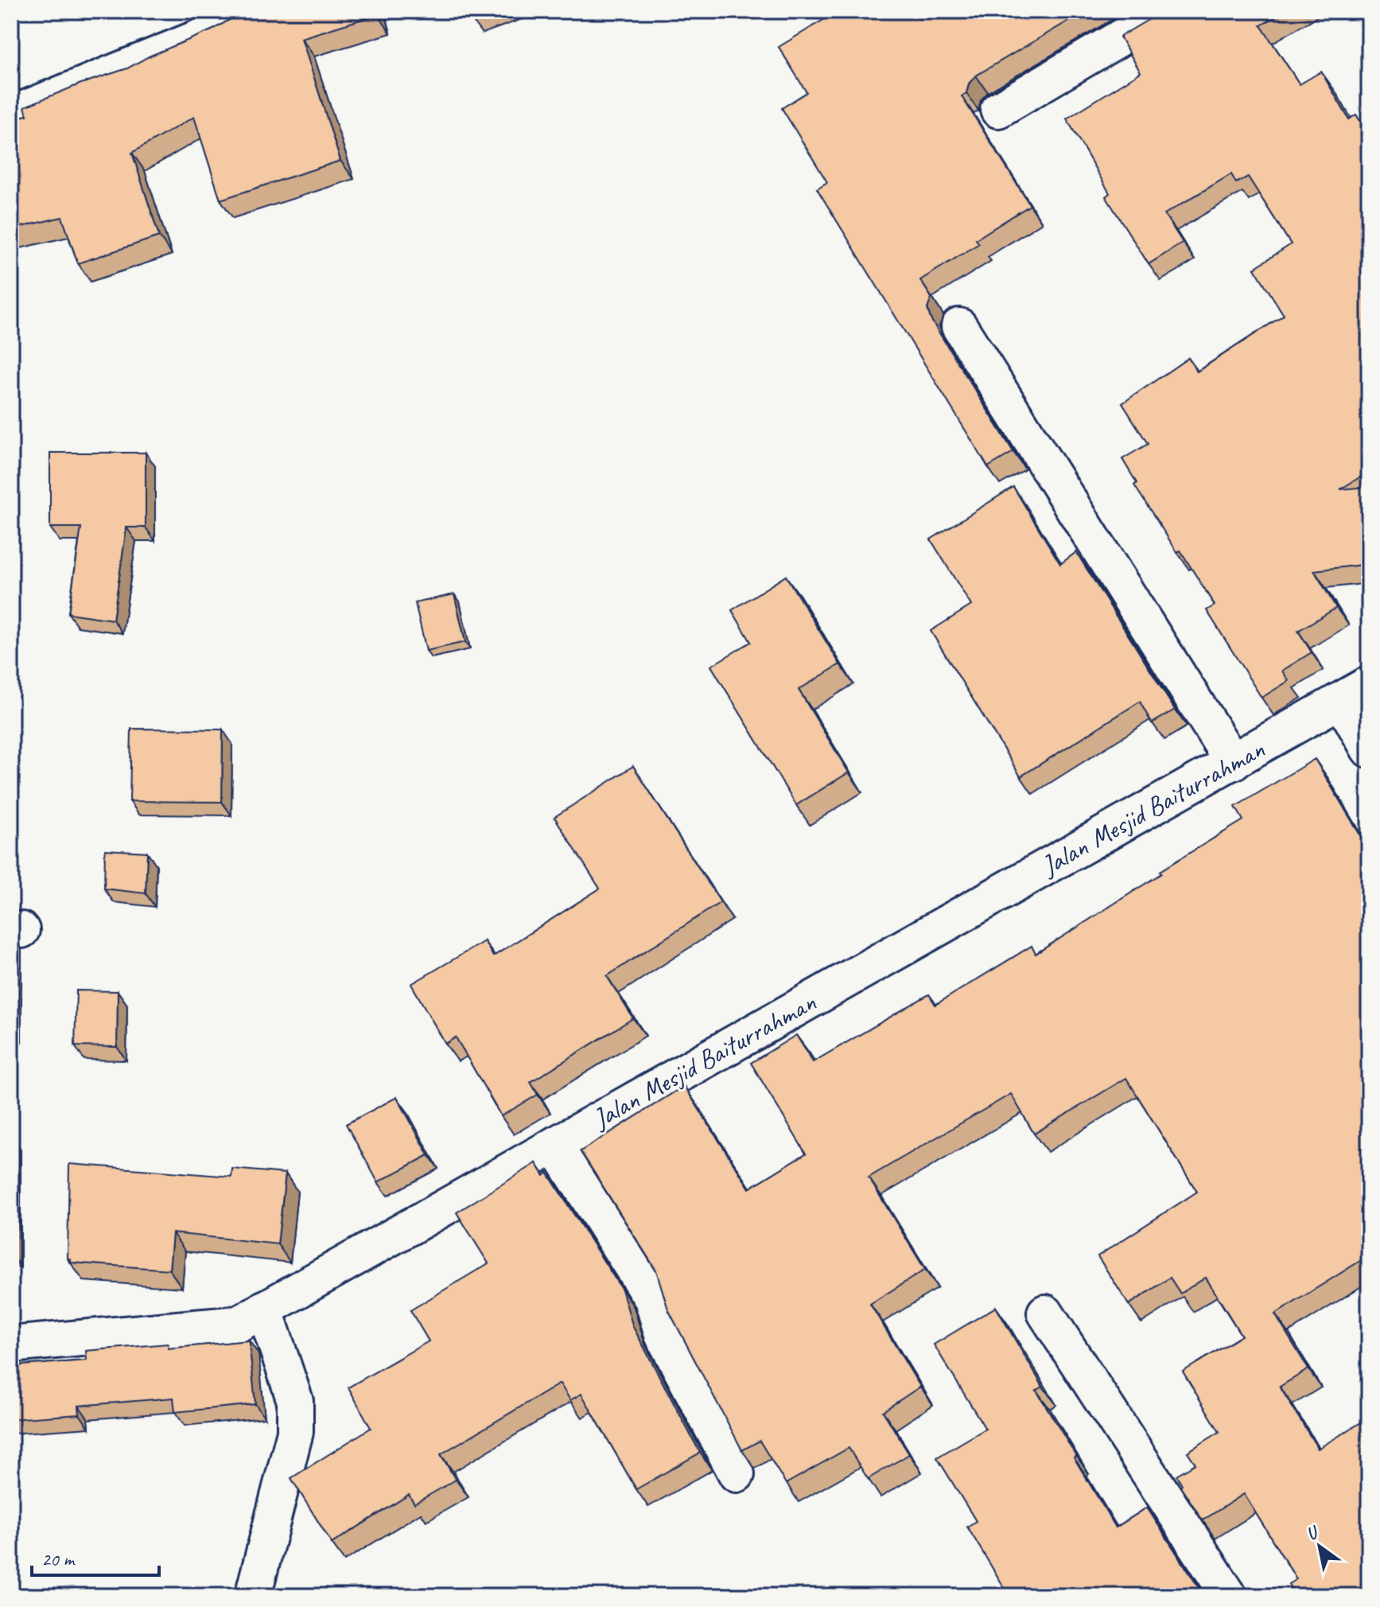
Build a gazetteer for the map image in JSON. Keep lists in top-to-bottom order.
{
  "streets": {
    "street": ["Jalan Mesjid Baiturrahman"]
  },
  "scale_bar": "20 m",
  "north": "top left"
}
